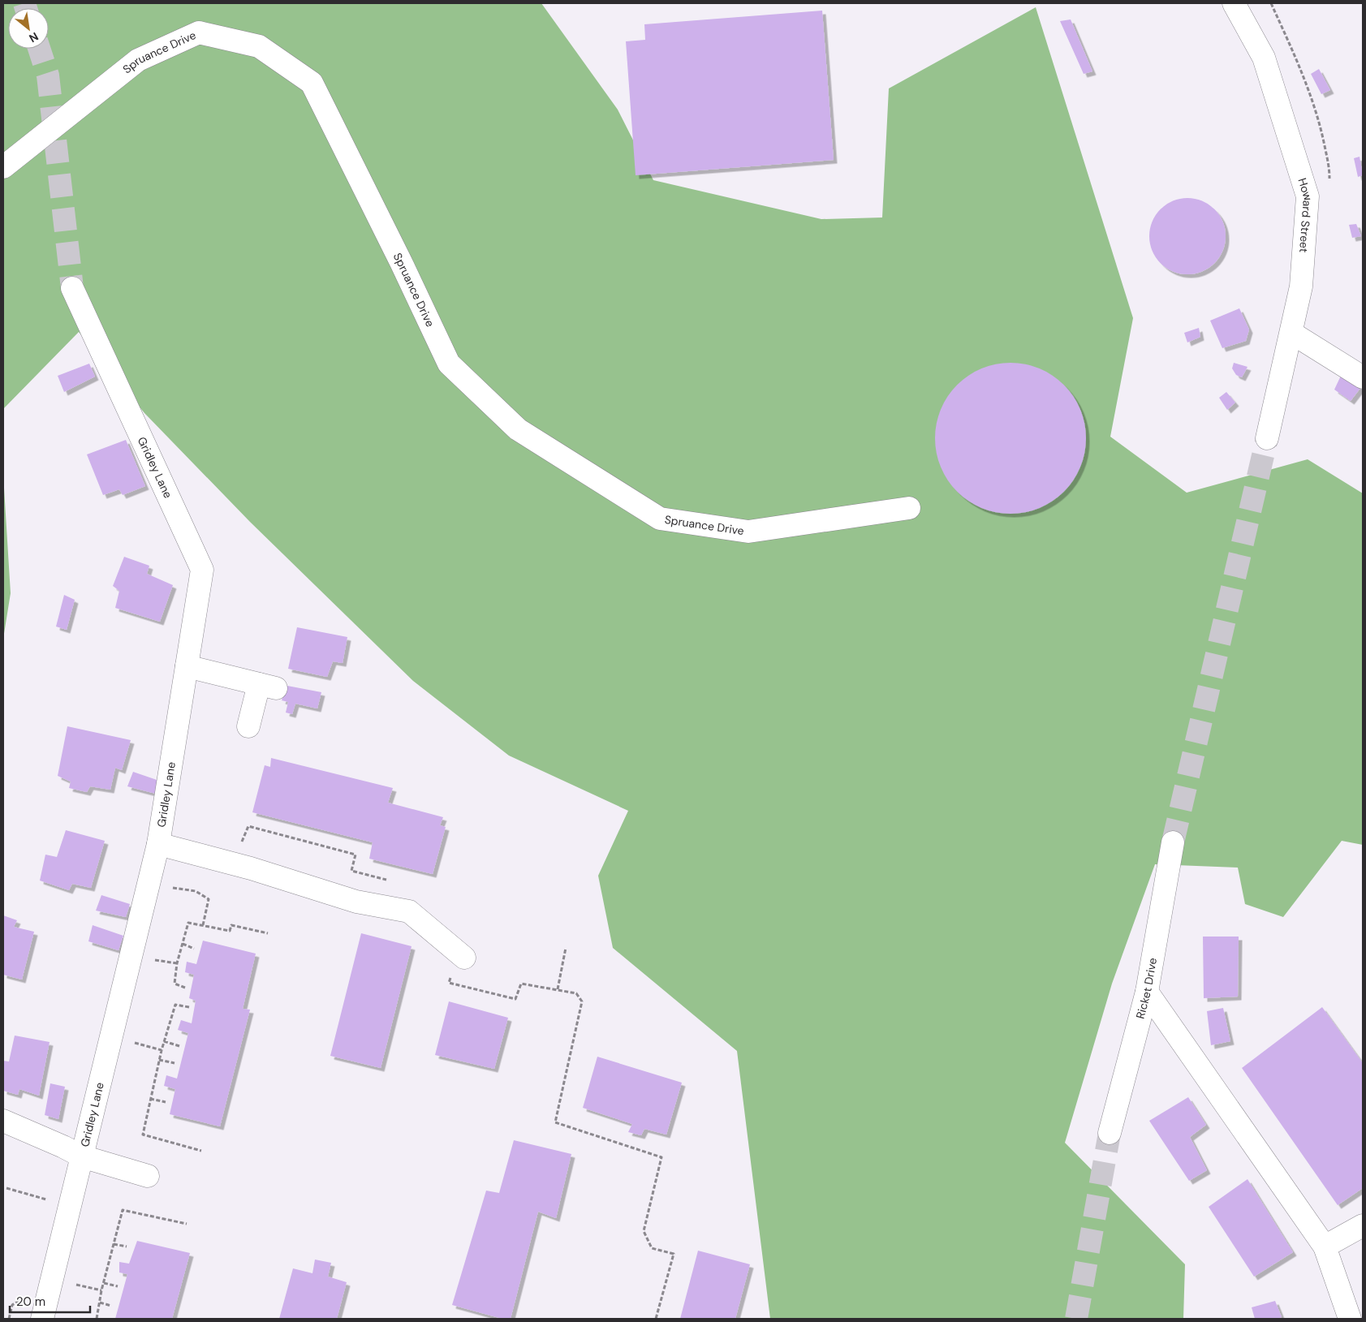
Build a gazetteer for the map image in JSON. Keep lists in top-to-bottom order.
{
  "streets": {
    "street": [
      "Spruance Drive",
      "Howard Street",
      "Gridley Lane",
      "Ricket Drive"
    ]
  },
  "scale_bar": "20 m",
  "north": "bottom right"
}
